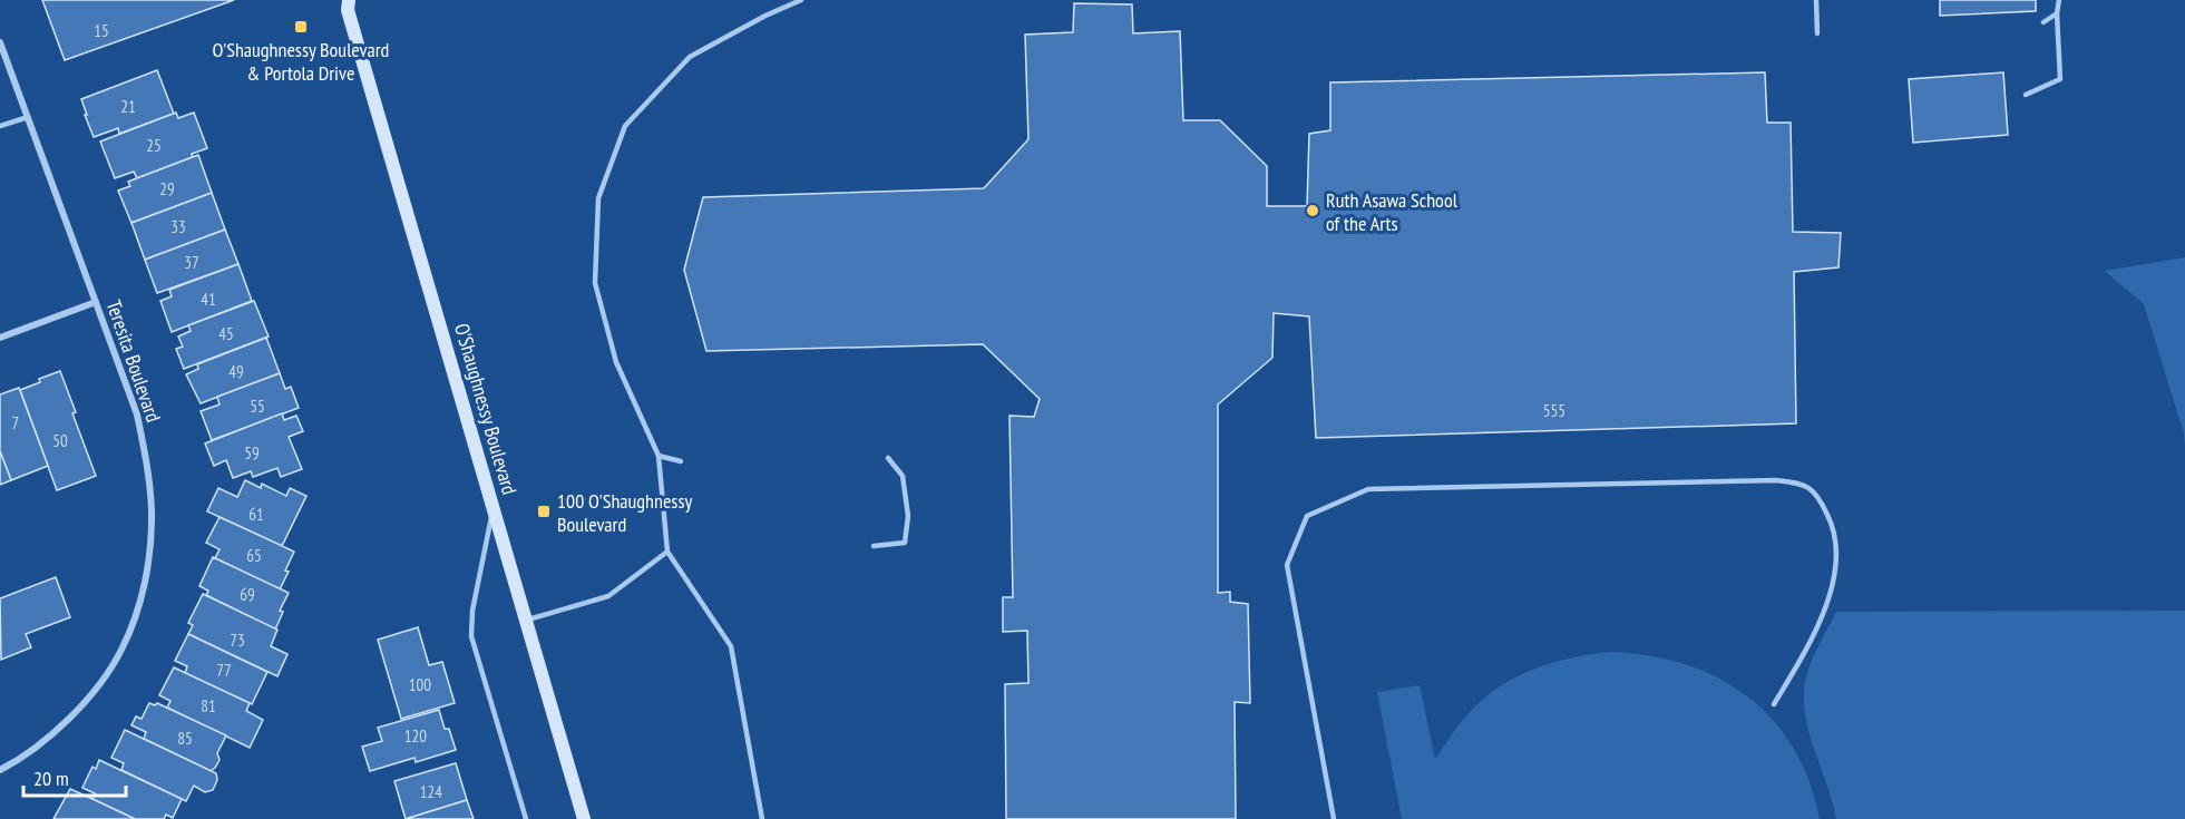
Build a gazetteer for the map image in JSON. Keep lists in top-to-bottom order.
{
  "streets": {
    "main road": ["O'Shaughnessy Boulevard"],
    "street": ["Teresita Boulevard"]
  },
  "places": {
    "transit": ["O'Shaughnessy Boulevard & Portola Drive", "100 O'Shaughnessy Boulevard"],
    "other": ["Ruth Asawa School of the Arts"]
  },
  "house_numbers": [
    "15",
    "21",
    "25",
    "29",
    "33",
    "37",
    "41",
    "45",
    "49",
    "55",
    "555",
    "7",
    "50",
    "59",
    "61",
    "65",
    "69",
    "73",
    "77",
    "100",
    "81",
    "120",
    "85",
    "124"
  ],
  "scale_bar": "20 m"
}
